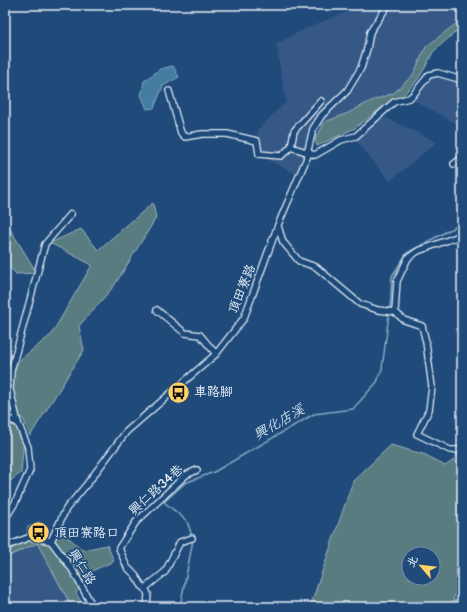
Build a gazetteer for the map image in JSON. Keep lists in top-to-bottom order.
{
  "streets": {
    "street": ["頂田寮路", "興仁路34巷", "興仁路"]
  },
  "crossings": [
    ["頂田寮路", "興仁路"]
  ],
  "water": ["興化店溪"],
  "places": {
    "bus stop": ["車路腳", "頂田寮路口"]
  },
  "north": "top left"
}
